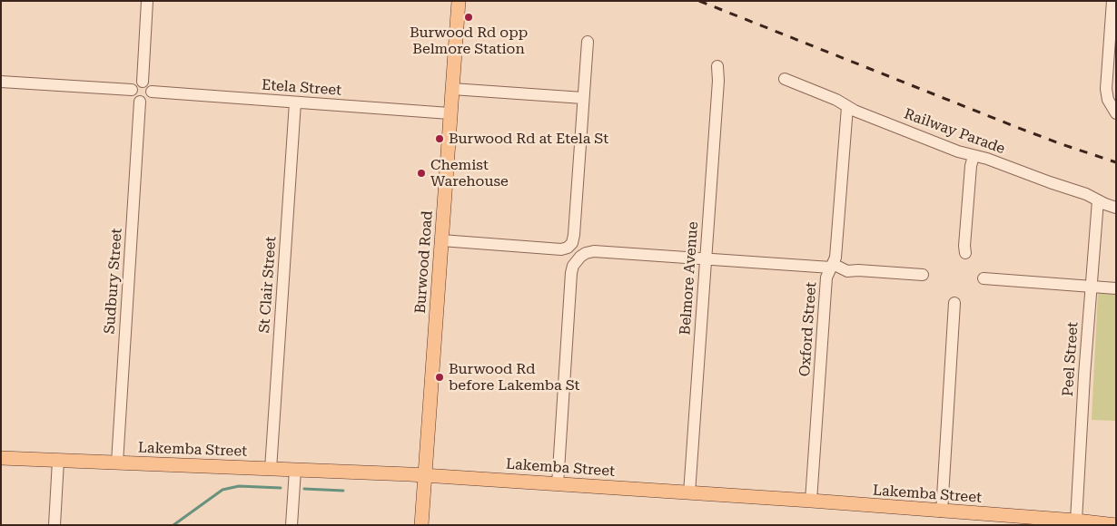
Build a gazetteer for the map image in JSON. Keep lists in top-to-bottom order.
{
  "streets": {
    "main road": ["Burwood Road", "Lakemba Street"],
    "street": [
      "Etela Street",
      "Railway Parade",
      "Belmore Avenue",
      "Sudbury Street",
      "St Clair Street",
      "Oxford Street",
      "Peel Street"
    ]
  },
  "crossings": [
    ["Etela Street", "Burwood Road"],
    ["Etela Street", "Sudbury Street"],
    ["Etela Street", "St Clair Street"],
    ["Railway Parade", "Oxford Street"],
    ["Railway Parade", "Peel Street"],
    ["Burwood Road", "Lakemba Street"],
    ["Belmore Avenue", "Lakemba Street"],
    ["Sudbury Street", "Lakemba Street"],
    ["St Clair Street", "Lakemba Street"],
    ["Oxford Street", "Lakemba Street"],
    ["Peel Street", "Lakemba Street"]
  ],
  "places": [
    "Burwood Rd opp Belmore Station",
    "Burwood Rd at Etela St",
    "Chemist Warehouse",
    "Burwood Rd before Lakemba St"
  ]
}
